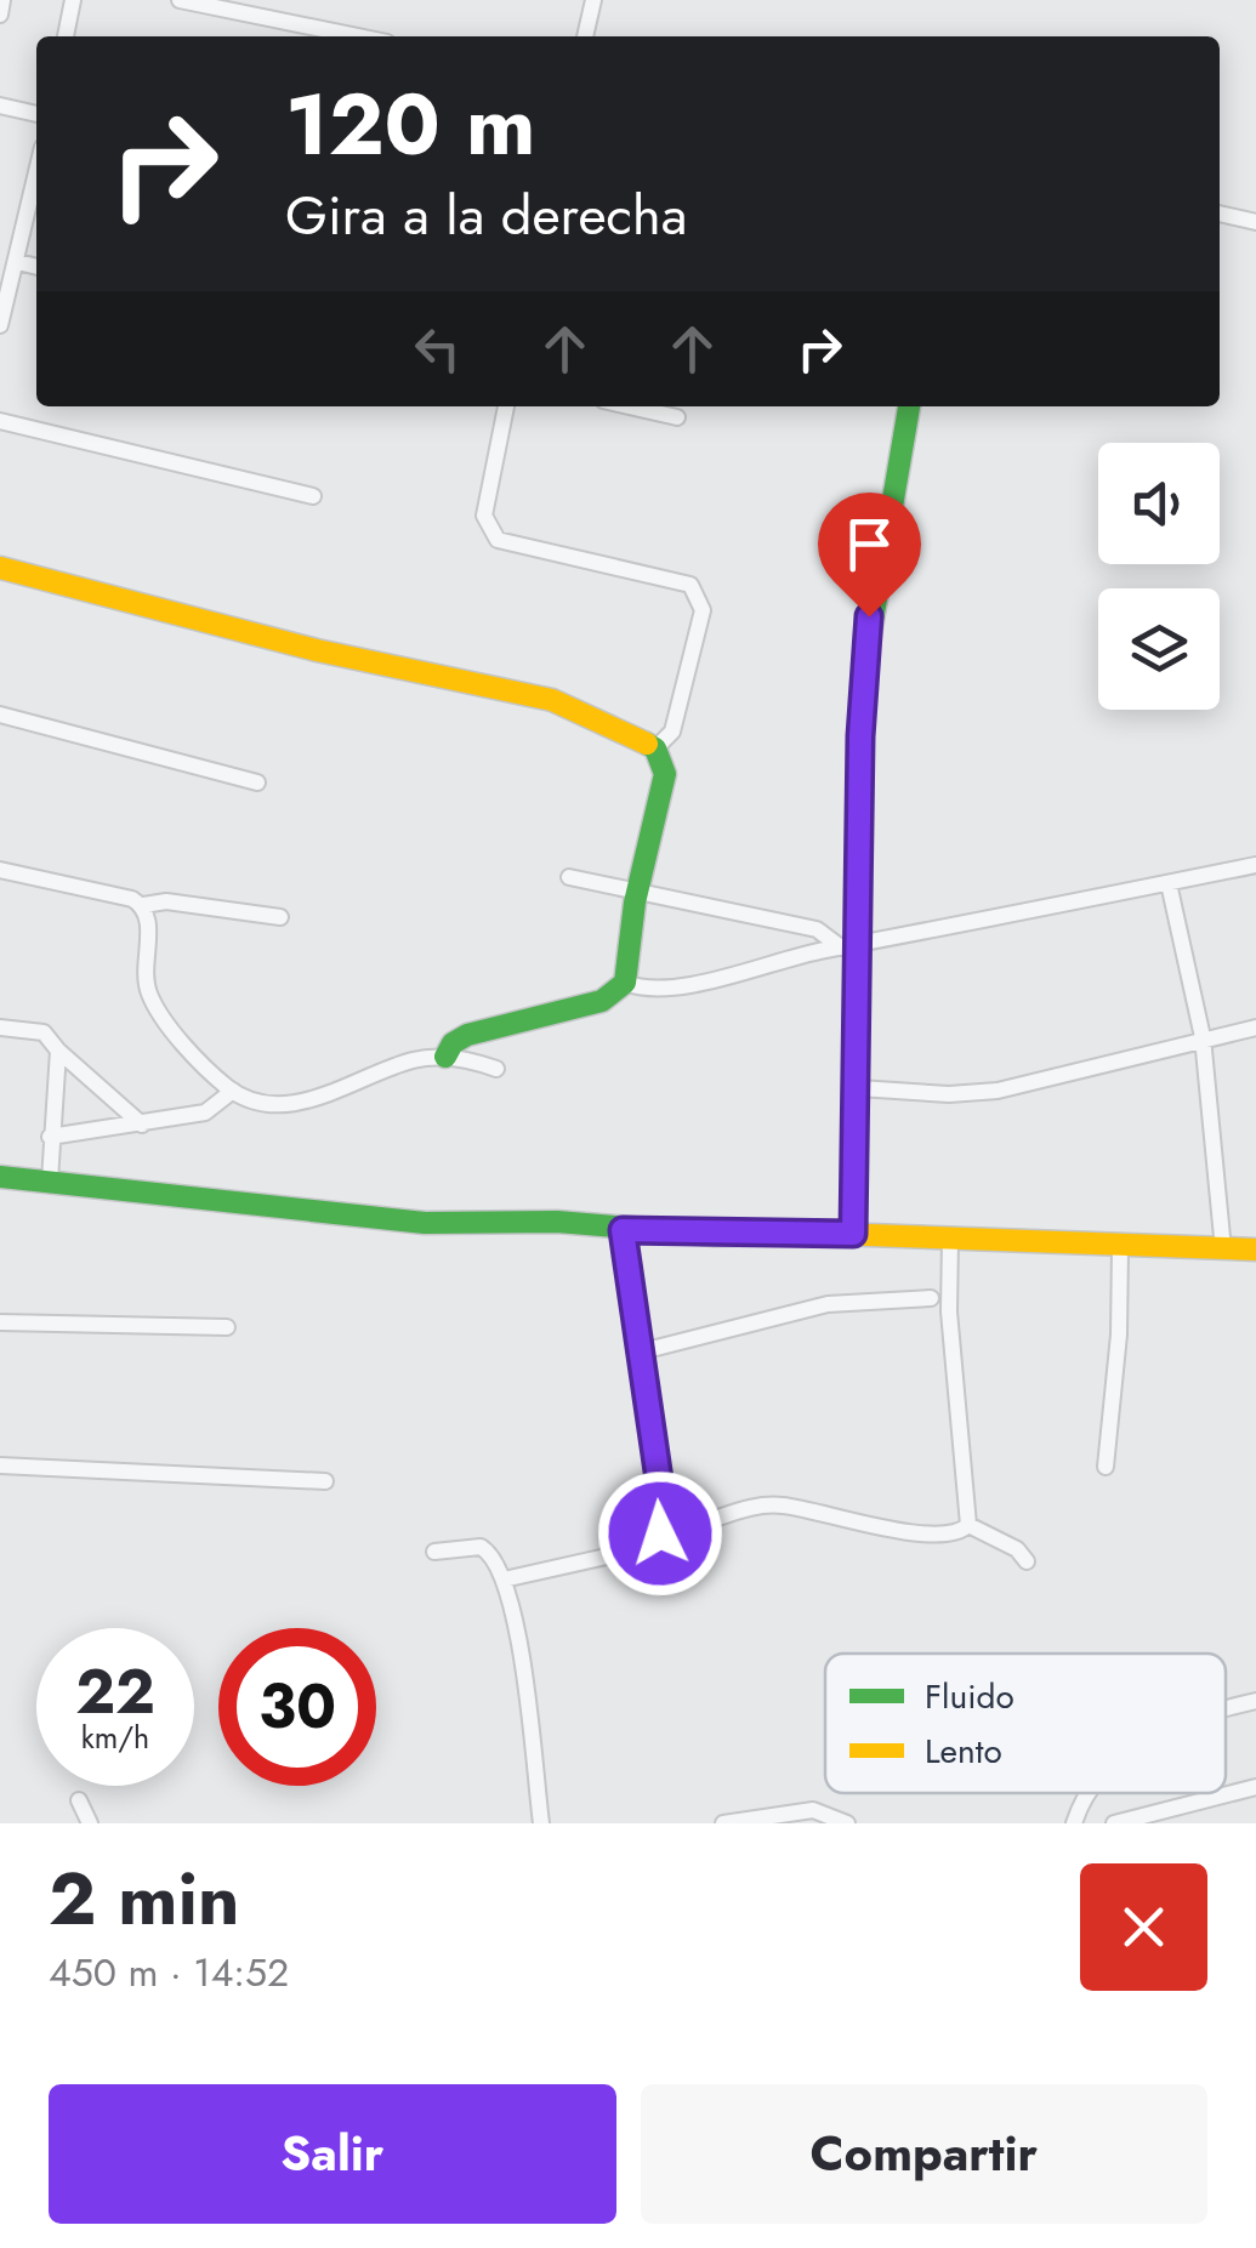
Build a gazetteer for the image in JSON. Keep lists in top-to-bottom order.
{
  "legend": ["Fluido", "Lento"],
  "page": {
    "turn": ["120 m", "Gira a la derecha"],
    "speed": "22 km/h",
    "limit": "30",
    "heading": ["2 min", "450 m · 14:52"],
    "buttons": ["Salir", "Compartir"]
  }
}
